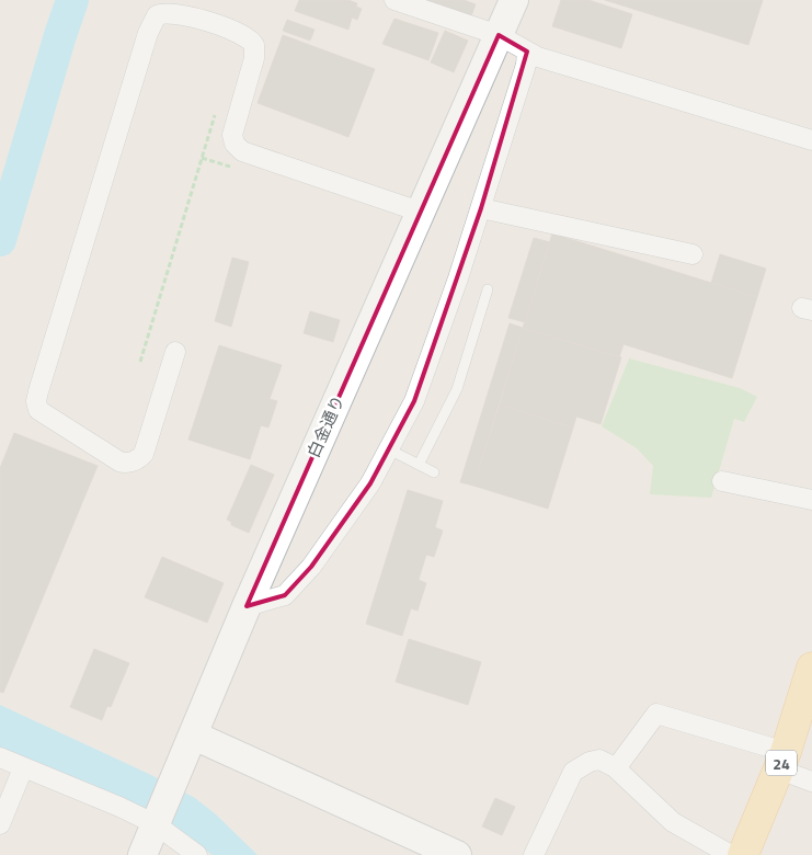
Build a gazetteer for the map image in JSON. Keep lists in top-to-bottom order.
{
  "streets": {
    "main road": ["24"],
    "street": ["白金通り"]
  }
}
